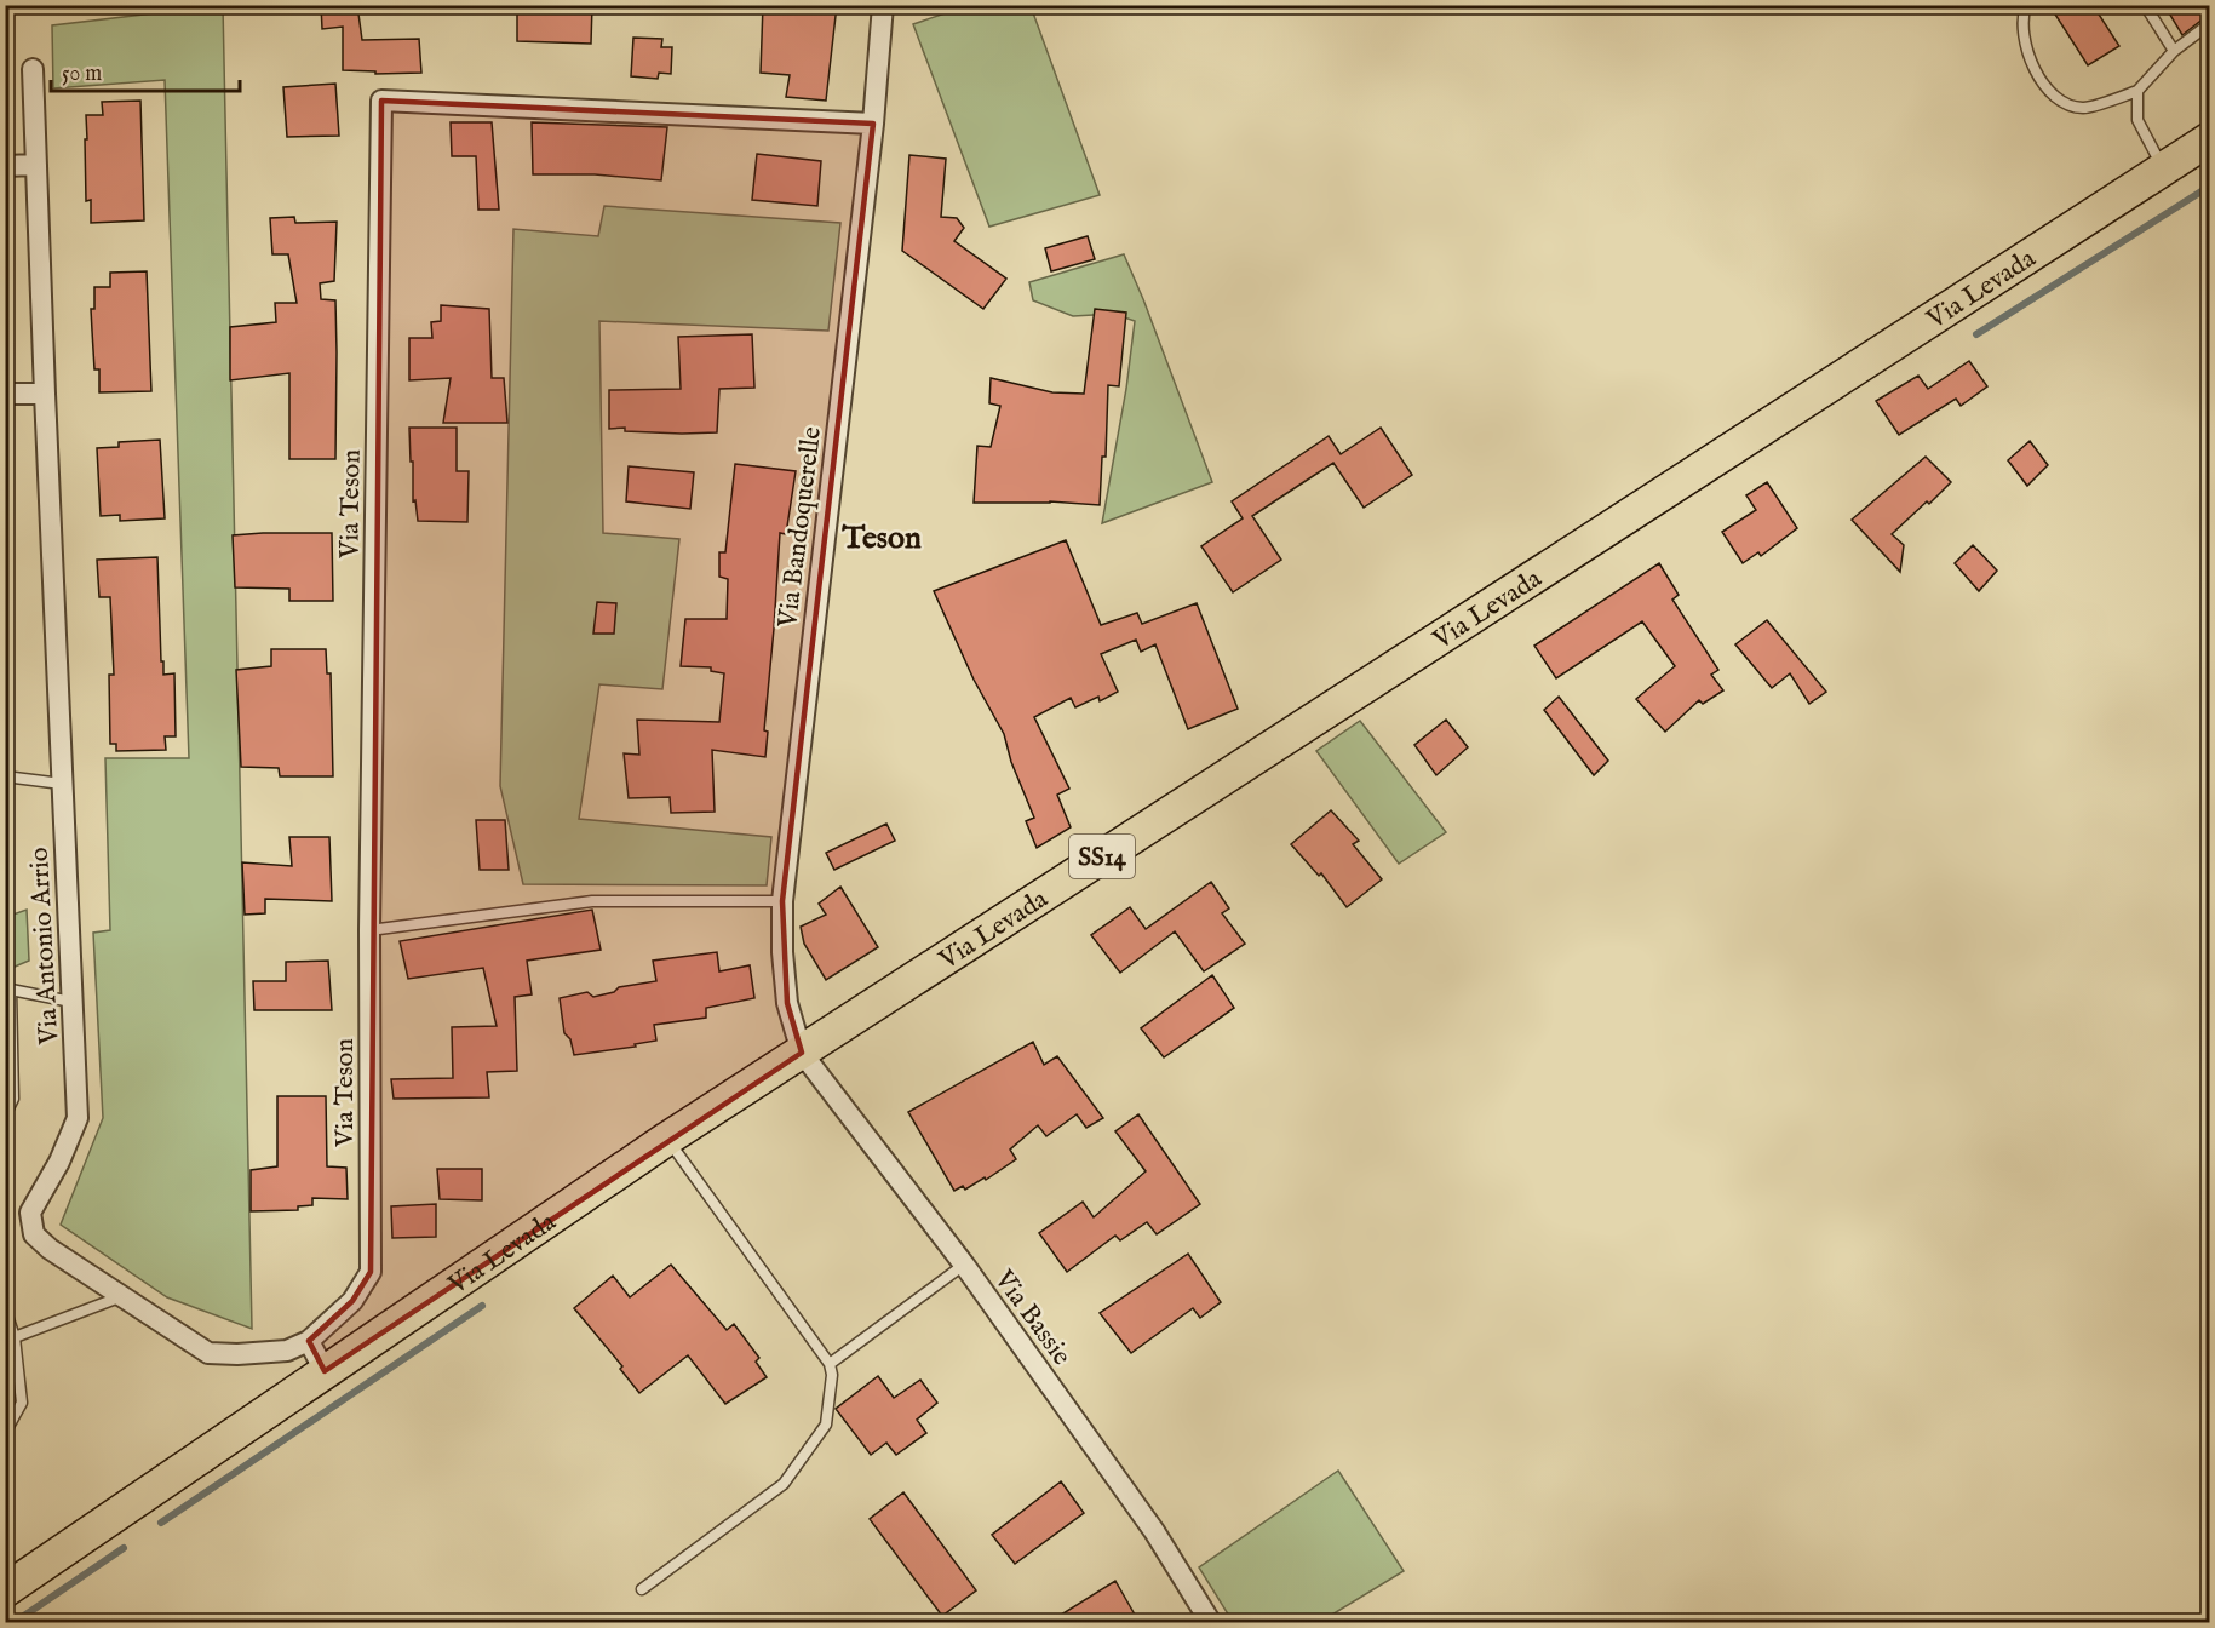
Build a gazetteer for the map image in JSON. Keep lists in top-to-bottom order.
{
  "streets": {
    "main road": ["Via Levada", "SS14"],
    "street": [
      "Via Teson",
      "Via Bandoquerelle",
      "Via Antonio Arrio",
      "Via Bassie"
    ]
  },
  "crossings": [
    ["Via Levada", "Via Bandoquerelle"],
    ["Via Levada", "Via Bassie"],
    ["Via Teson", "Via Bandoquerelle"],
    ["Via Teson", "Via Antonio Arrio"],
    ["Via Bandoquerelle", "Via Bassie"]
  ],
  "districts": ["Teson"],
  "scale_bar": "50 m"
}
